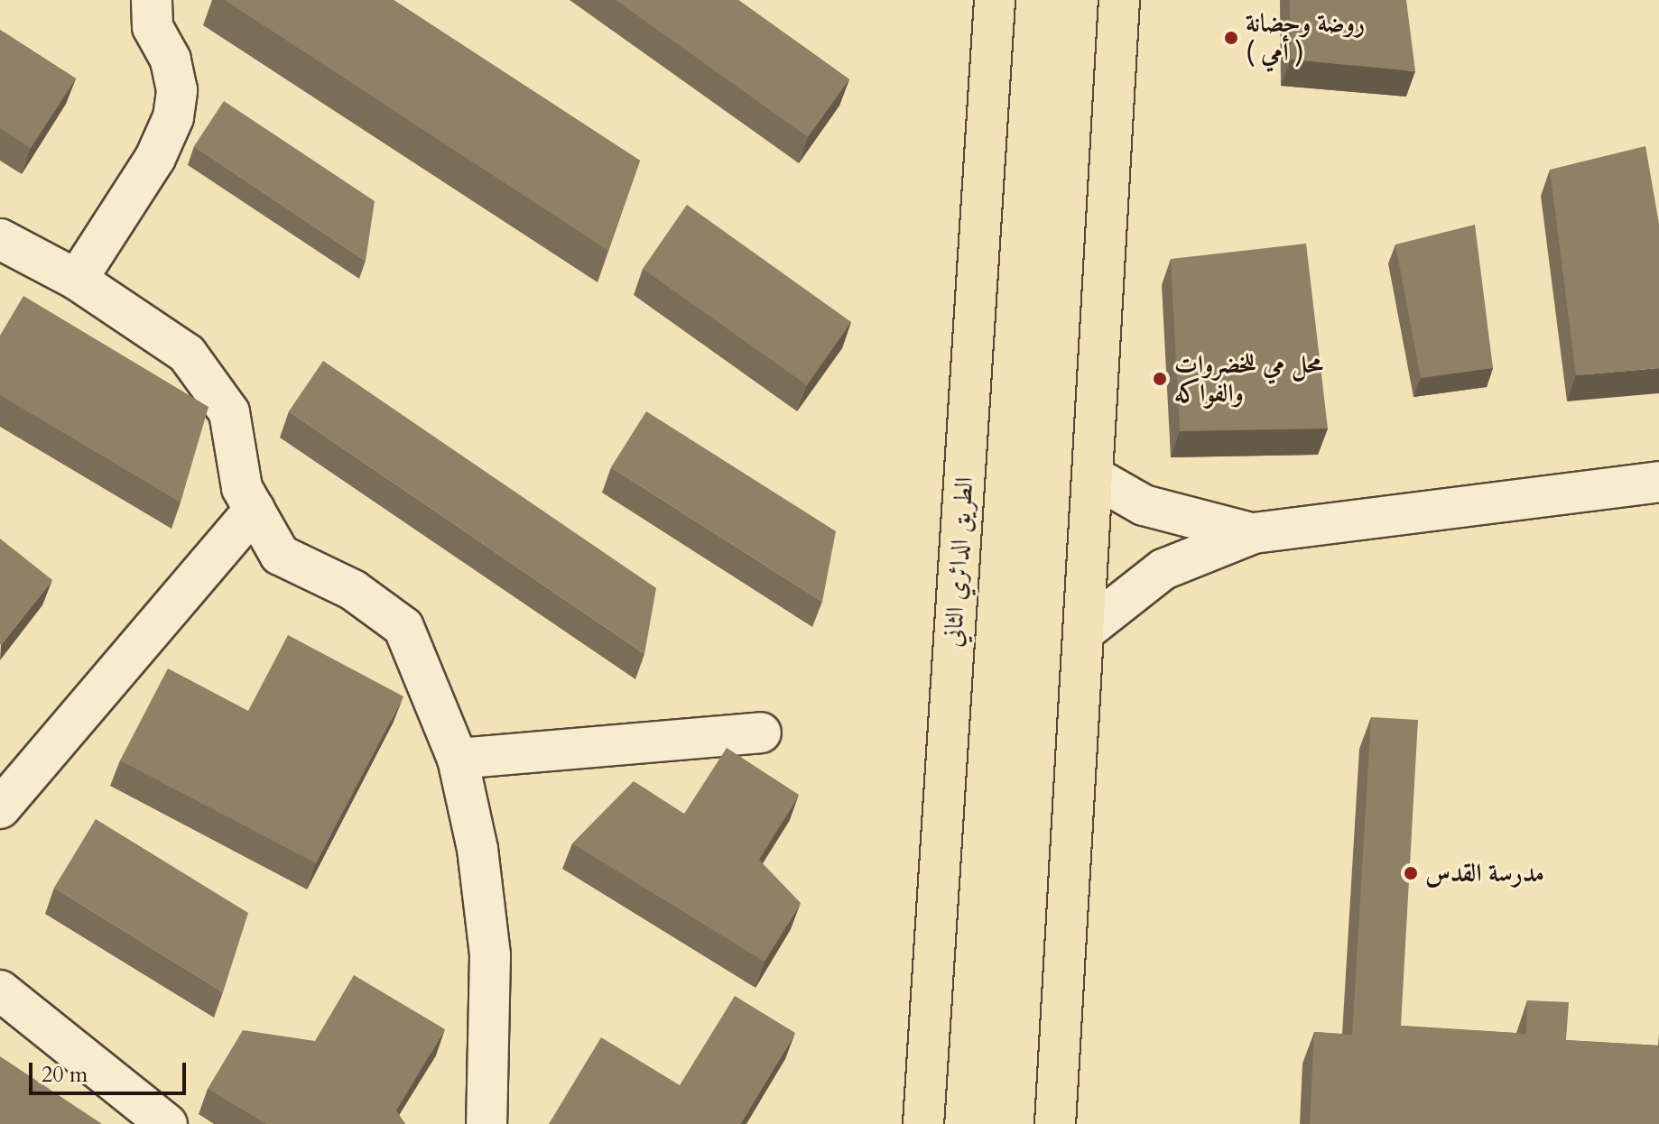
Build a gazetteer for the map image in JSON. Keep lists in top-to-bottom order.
{
  "streets": {
    "main road": ["الطريق الدائري الثاني"]
  },
  "places": ["روضة وحضانة ( أمي )", "محل مي للخضروات والفواكه", "مدرسة القدس"],
  "scale_bar": "20 m"
}
